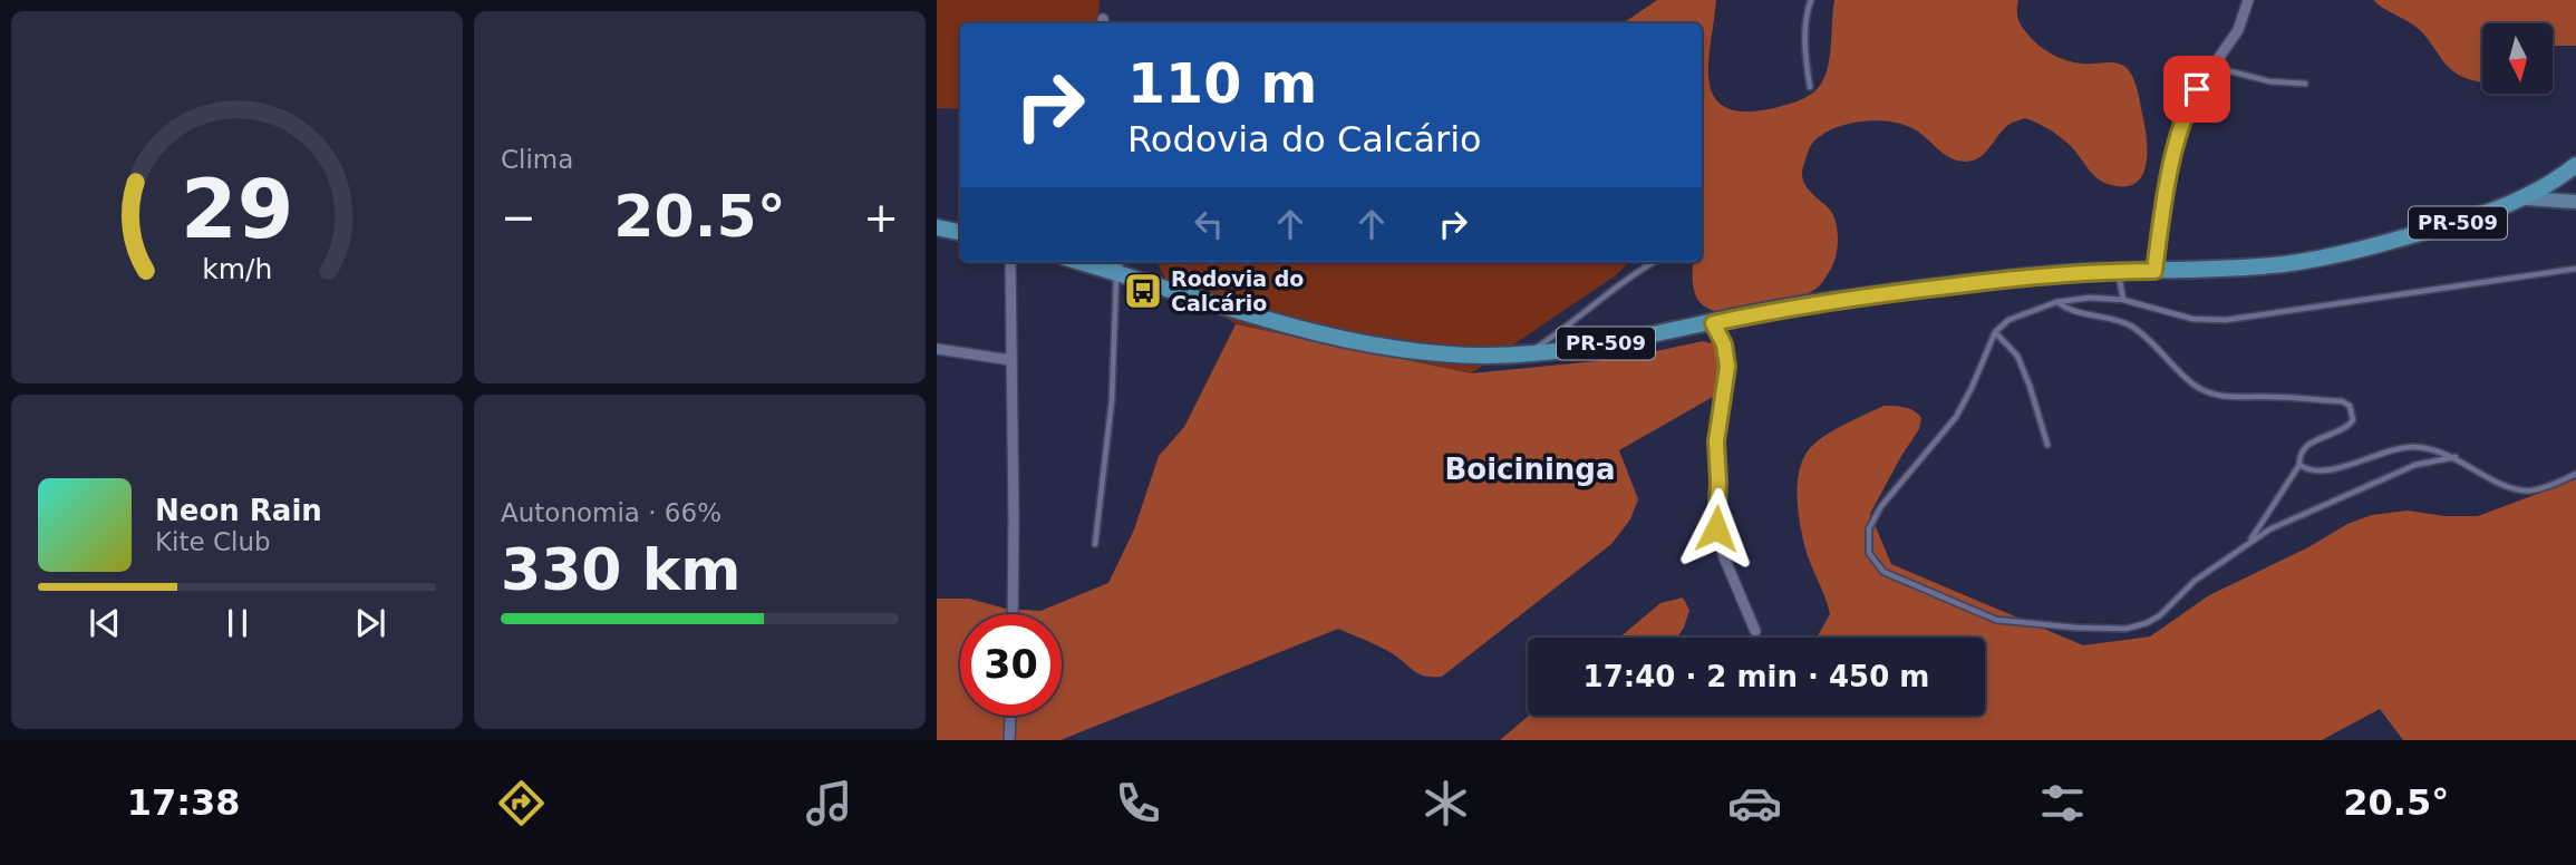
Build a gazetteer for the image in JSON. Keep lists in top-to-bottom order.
{
  "streets": {
    "main road": ["PR-509"]
  },
  "districts": ["Boicininga"],
  "places": {
    "bus stop": ["Rodovia do Calcário"]
  },
  "north": "bottom",
  "page": {
    "tile": [
      "Clima",
      ["Autonomia · 66%", "330 km"]
    ],
    "turn": ["110 m", "Rodovia do Calcário"],
    "heat": ["−", "20.5°", "+"],
    "song": ["Neon Rain", "Kite Club"],
    "limit": "30",
    "trip": "17:40 · 2 min · 450 m",
    "tabs": ["17:38", "20.5°"],
    "gauge": ["29", "km/h"]
  }
}
